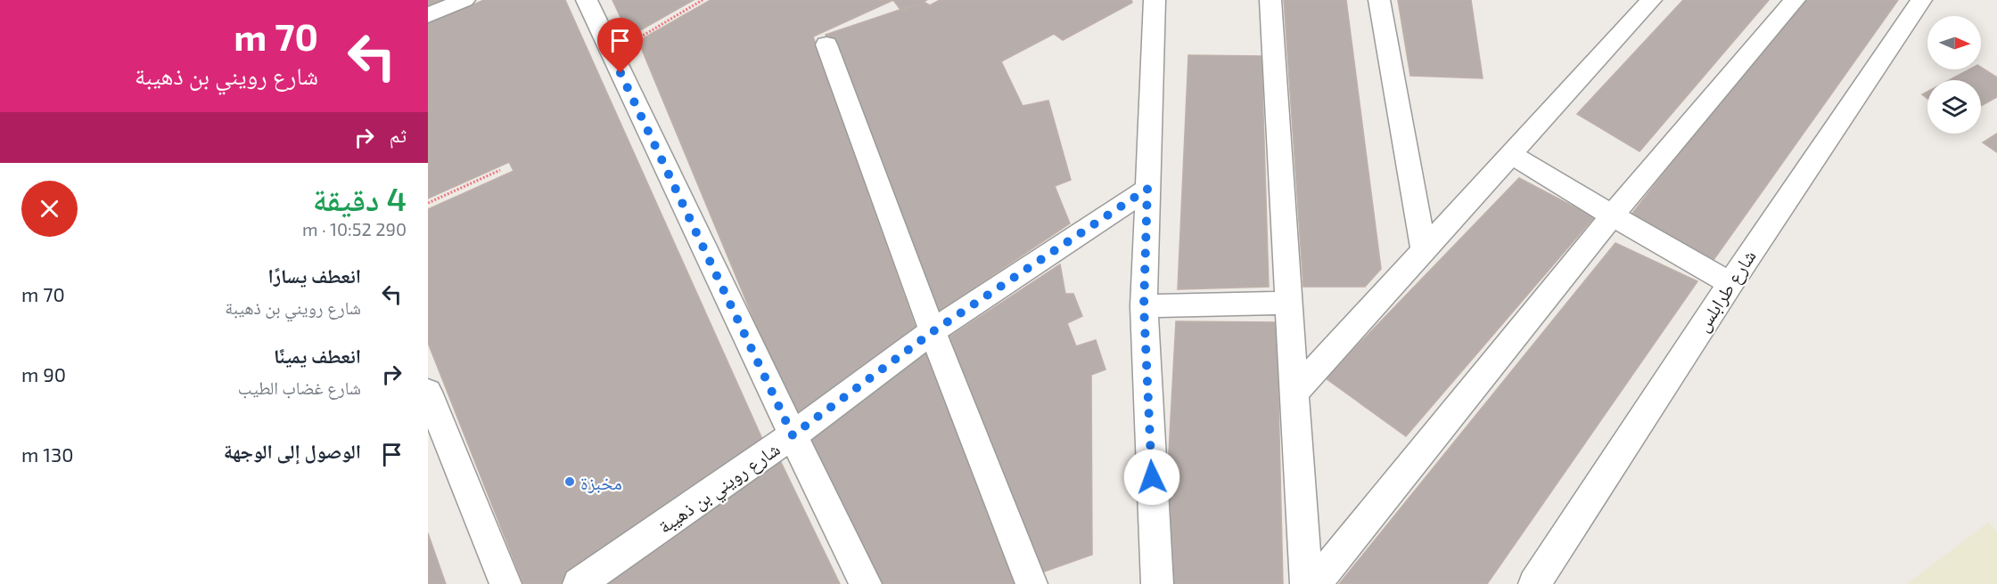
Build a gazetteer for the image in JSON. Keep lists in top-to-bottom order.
{
  "streets": {
    "street": ["شارع طرابلس", "شارع رويني بن ذهيبة"]
  },
  "places": ["مخبزة"],
  "north": "right",
  "page": {
    "turn": ["70 m", "شارع رويني بن ذهيبة"],
    "then": "ثم",
    "heading": ["4 دقيقة", "290 m · 10:52"],
    "list": [
      {
        "name": "انعطف يسارًا",
        "note": "شارع رويني بن ذهيبة",
        "value": "70 m"
      },
      {
        "name": "انعطف يمينًا",
        "note": "شارع غضاب الطيب",
        "value": "90 m"
      },
      {
        "name": "الوصول إلى الوجهة",
        "value": "130 m"
      }
    ]
  }
}
